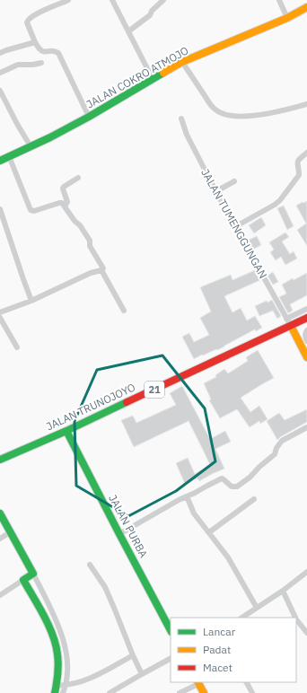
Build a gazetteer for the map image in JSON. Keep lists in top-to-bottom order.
{
  "streets": {
    "main road": [
      "JALAN COKRO ATMOJO",
      "21",
      "JALAN TRUNOJOYO",
      "JALAN PURBA"
    ],
    "street": ["JALAN TUMENGGUNGAN"]
  },
  "crossings": [
    ["JALAN TUMENGGUNGAN", "JALAN TRUNOJOYO"],
    ["JALAN TRUNOJOYO", "JALAN PURBA"]
  ],
  "legend": ["Lancar", "Padat", "Macet"]
}
